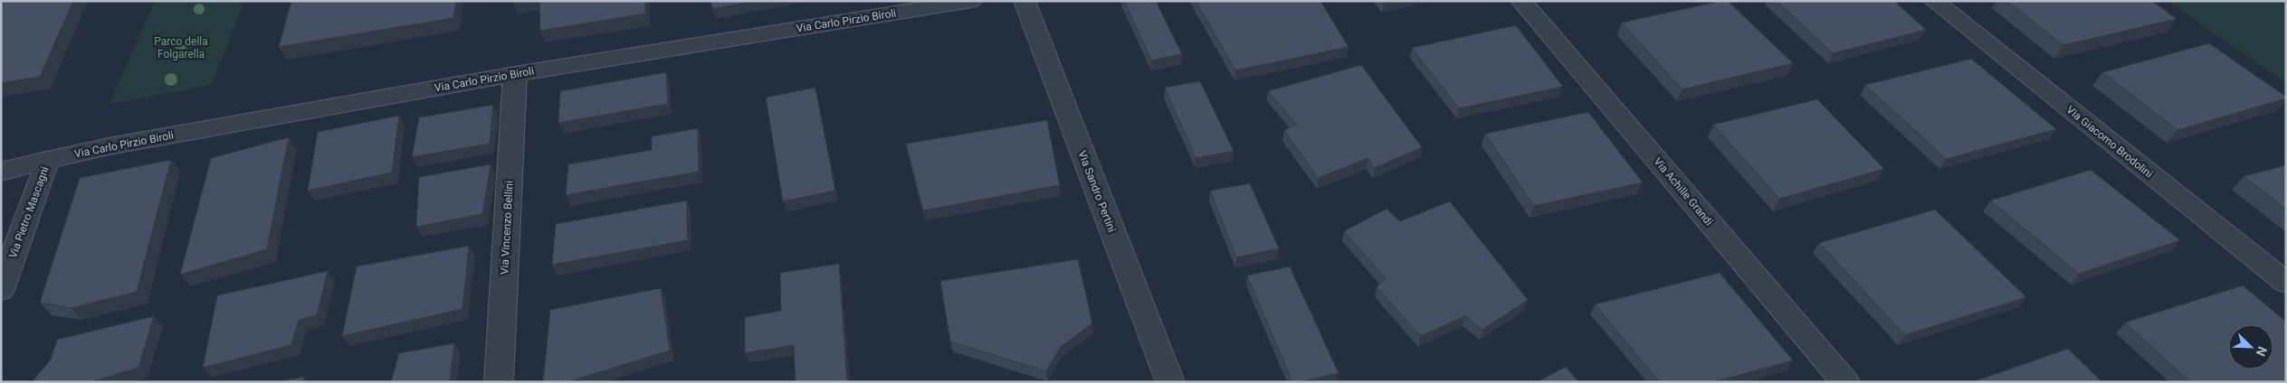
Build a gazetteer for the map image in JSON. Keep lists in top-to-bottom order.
{
  "streets": {
    "street": [
      "Via Carlo Pirzio Biroli",
      "Via Giacomo Brodolini",
      "Via Sandro Pertini",
      "Via Achille Grandi",
      "Via Pietro Mascagni",
      "Via Vincenzo Bellini"
    ]
  },
  "crossings": [
    ["Via Carlo Pirzio Biroli", "Via Pietro Mascagni"],
    ["Via Carlo Pirzio Biroli", "Via Vincenzo Bellini"]
  ],
  "parks": ["Parco della Folgarella"],
  "north": "bottom right"
}
